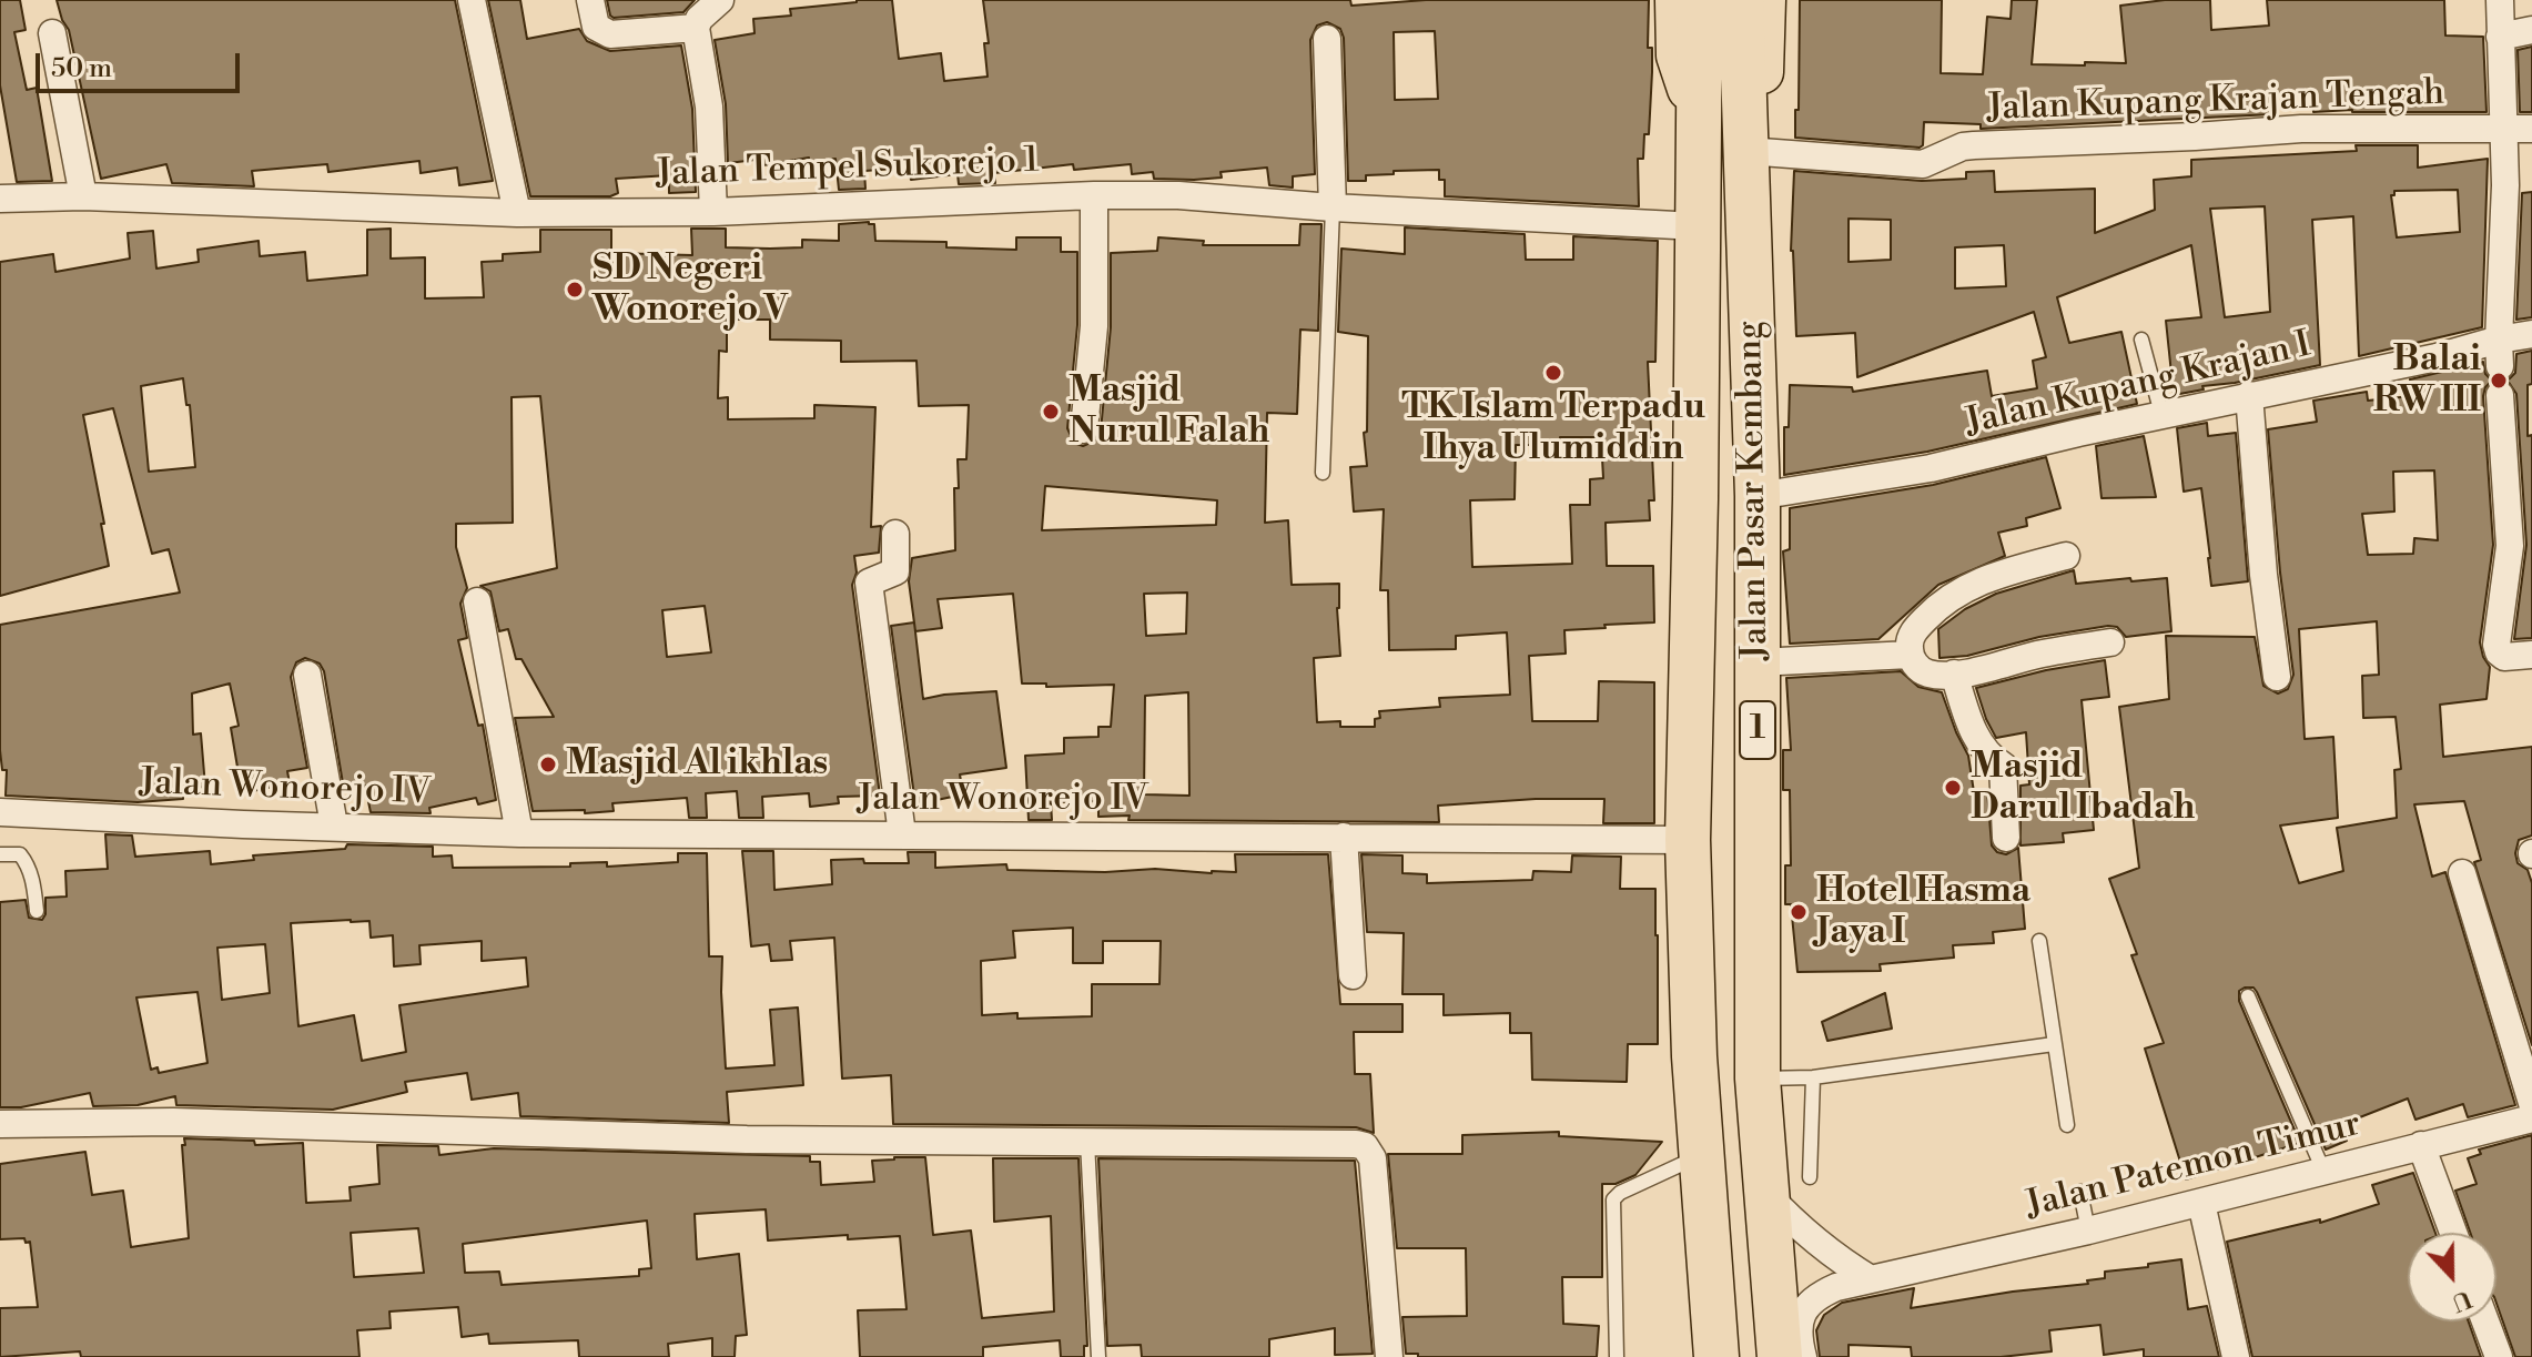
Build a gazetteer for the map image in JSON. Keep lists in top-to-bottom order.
{
  "streets": {
    "highway": ["Jalan Pasar Kembang", "1"],
    "street": [
      "Jalan Kupang Krajan Tengah",
      "Jalan Tempel Sukorejo 1",
      "Jalan Kupang Krajan I",
      "Jalan Wonorejo IV",
      "Jalan Patemon Timur"
    ]
  },
  "crossings": [
    ["Jalan Kupang Krajan Tengah", "Jalan Pasar Kembang"],
    ["Jalan Tempel Sukorejo 1", "Jalan Pasar Kembang"],
    ["Jalan Kupang Krajan I", "Jalan Pasar Kembang"],
    ["Jalan Pasar Kembang", "1"],
    ["Jalan Pasar Kembang", "Jalan Wonorejo IV"]
  ],
  "places": [
    "SD Negeri Wonorejo V",
    "TK Islam Terpadu Ihya Ulumiddin",
    "Balai RW III",
    "Masjid Nurul Falah",
    "Masjid Al ikhlas",
    "Masjid Darul Ibadah",
    "Hotel Hasma Jaya I"
  ],
  "scale_bar": "50 m",
  "north": "bottom"
}
